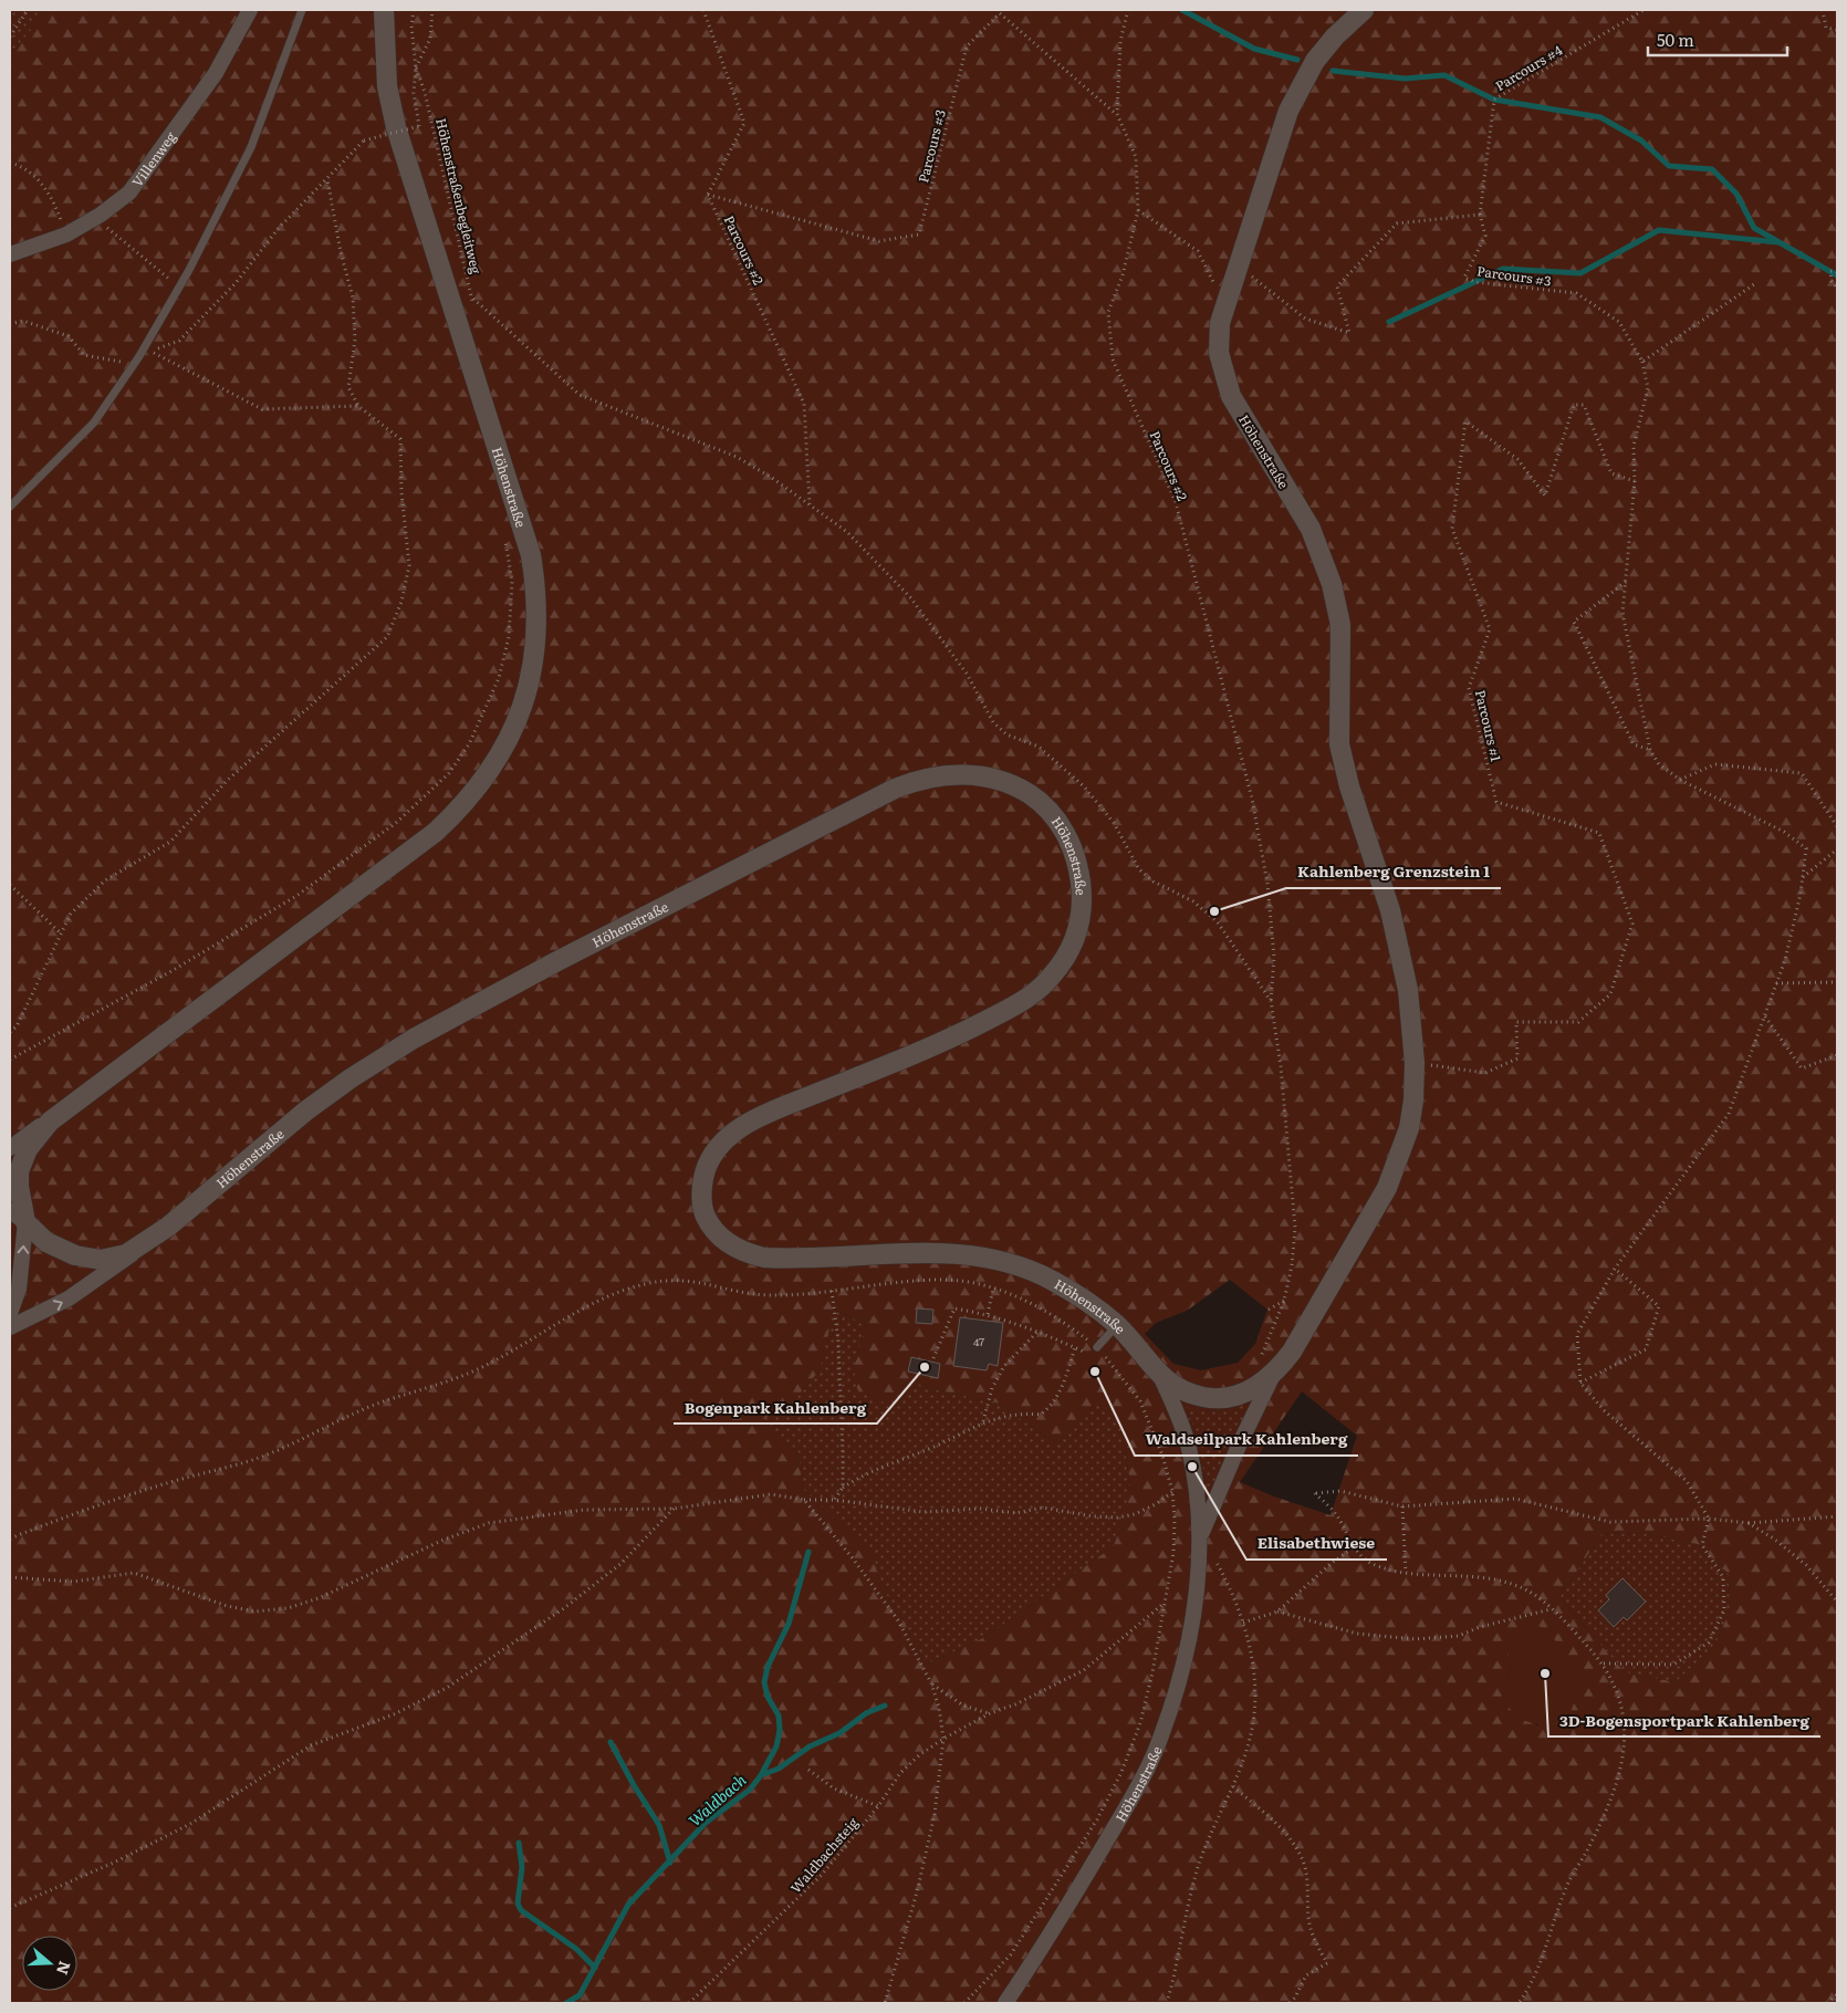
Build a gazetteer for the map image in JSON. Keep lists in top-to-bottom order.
{
  "streets": {
    "street": ["Villenweg", "Höhenstraße"],
    "path": [
      "Parcours #4",
      "Parcours #3",
      "Höhenstraßenbegleitweg",
      "Parcours #2",
      "Parcours #1",
      "Waldbachsteig"
    ]
  },
  "crossings": [
    ["Parcours #4", "Parcours #3"],
    ["Parcours #3", "Parcours #2"],
    ["Höhenstraße", "Parcours #1"]
  ],
  "water": ["Waldbach"],
  "places": [
    "Kahlenberg Grenzstein 1",
    "Bogenpark Kahlenberg",
    "Waldseilpark Kahlenberg",
    "Elisabethwiese",
    "3D-Bogensportpark Kahlenberg"
  ],
  "house_numbers": ["47"],
  "scale_bar": "50 m",
  "north": "right"
}
